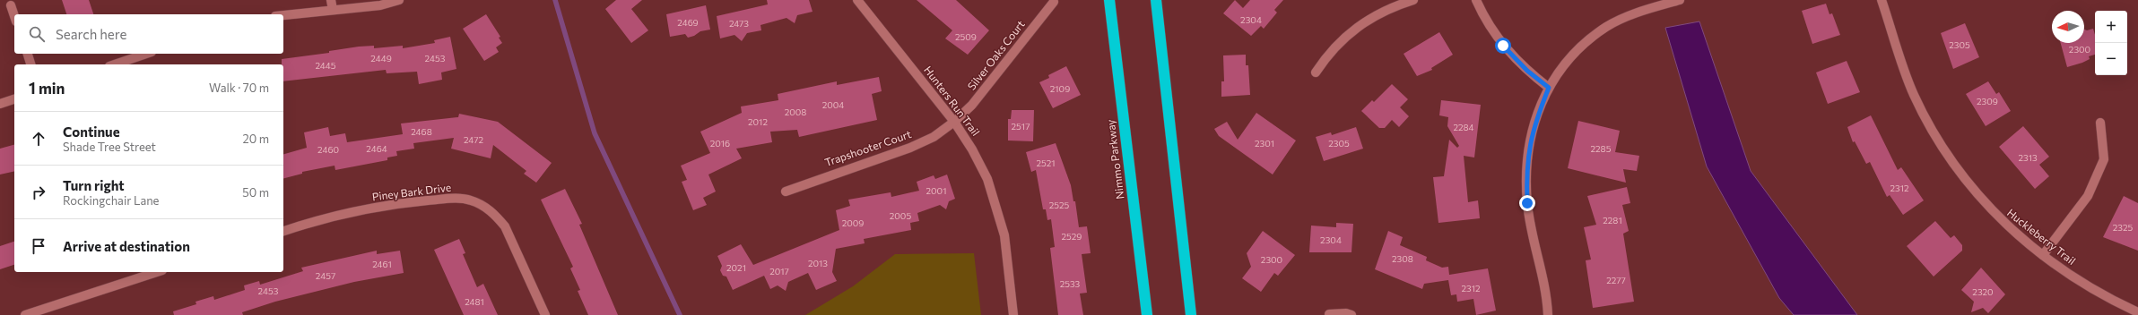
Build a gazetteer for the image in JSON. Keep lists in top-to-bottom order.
{
  "streets": {
    "highway": ["Nimmo Parkway"],
    "street": [
      "Silver Oaks Court",
      "Hunters Run Trail",
      "Trapshooter Court",
      "Piney Bark Drive",
      "Huckleberry Trail"
    ]
  },
  "crossings": [
    ["Silver Oaks Court", "Hunters Run Trail"],
    ["Silver Oaks Court", "Trapshooter Court"],
    ["Hunters Run Trail", "Trapshooter Court"]
  ],
  "house_numbers": [
    "2304",
    "2469",
    "2473",
    "2509",
    "2305",
    "2300",
    "2449",
    "2453",
    "2445",
    "2109",
    "2309",
    "2004",
    "2008",
    "2012",
    "2517",
    "2284",
    "2468",
    "2472",
    "2016",
    "2301",
    "2305",
    "2464",
    "2285",
    "2460",
    "2313",
    "2521",
    "2312",
    "2001",
    "2525",
    "2005",
    "2281",
    "2009",
    "2325",
    "2529",
    "2304",
    "2308",
    "2300",
    "2013",
    "2461",
    "2021",
    "2017",
    "2457",
    "2277",
    "2533",
    "2312",
    "2453",
    "2320",
    "2481"
  ],
  "north": "left",
  "page": {
    "map_buttons": ["+", "−"],
    "search": "Search here",
    "heading": ["1 min", "Walk · 70 m"],
    "list": [
      ["Continue", "Shade Tree Street", "20 m"],
      ["Turn right", "Rockingchair Lane", "50 m"],
      "Arrive at destination"
    ]
  }
}
